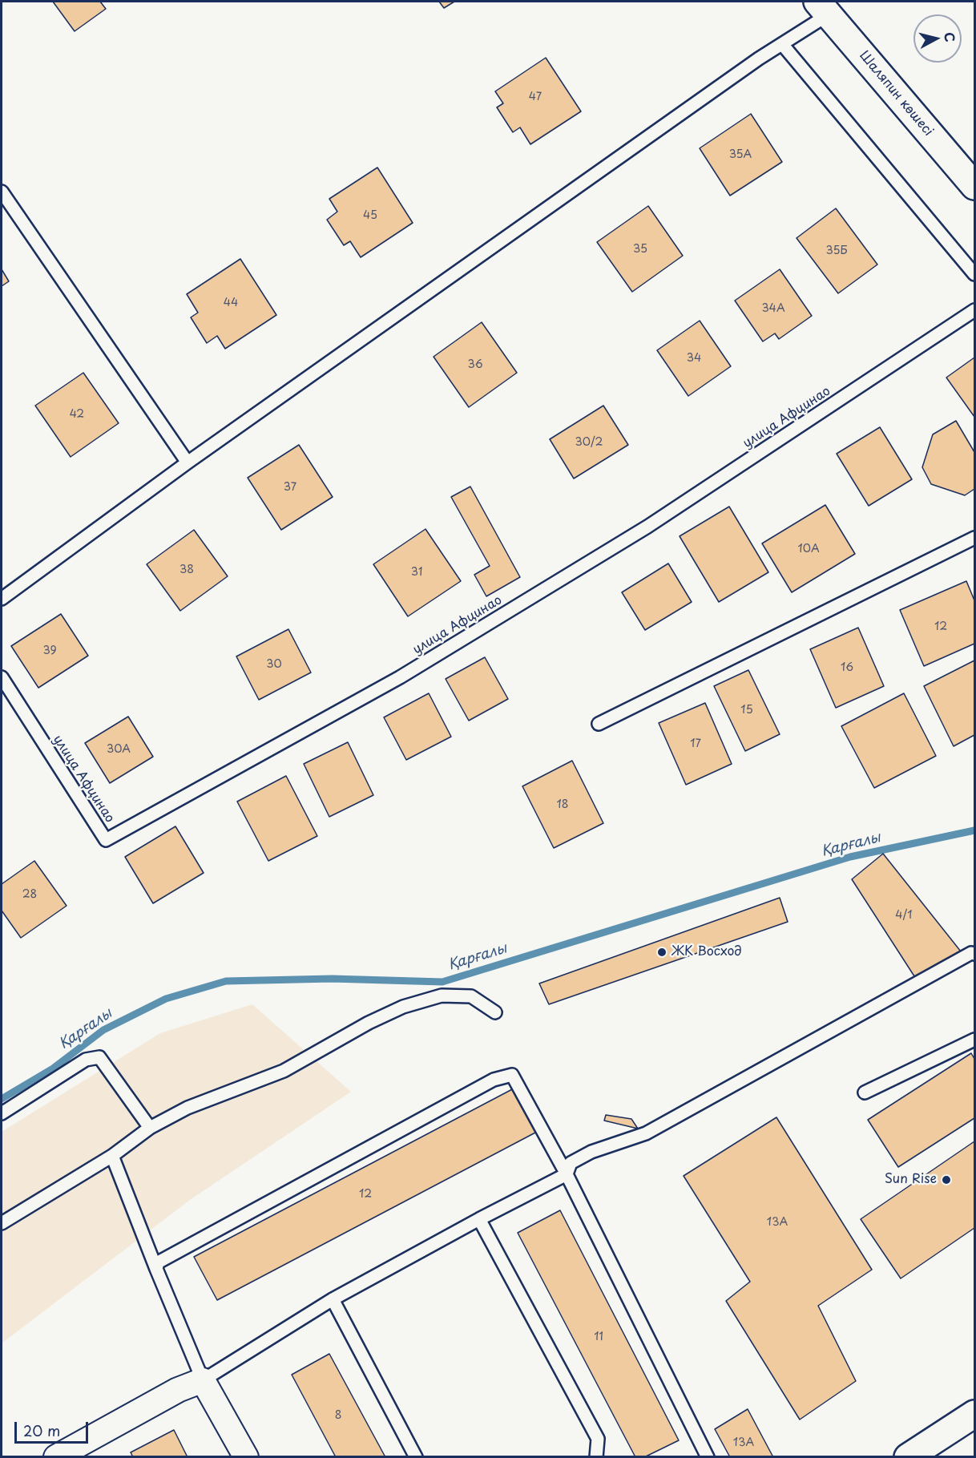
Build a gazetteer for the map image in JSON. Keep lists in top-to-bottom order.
{
  "streets": {
    "main road": ["Шаляпин көшесі"],
    "lane": ["улица Афцинао"]
  },
  "water": ["Қарғалы"],
  "places": ["ЖК Восход", "Sun Rise"],
  "house_numbers": [
    "47",
    "35А",
    "45",
    "35",
    "35Б",
    "44",
    "34А",
    "34",
    "36",
    "42",
    "30/2",
    "37",
    "10А",
    "38",
    "31",
    "12",
    "39",
    "30",
    "16",
    "15",
    "17",
    "30А",
    "18",
    "28",
    "4/1",
    "12",
    "13А",
    "11",
    "8",
    "13А"
  ],
  "scale_bar": "20 m",
  "north": "right"
}
